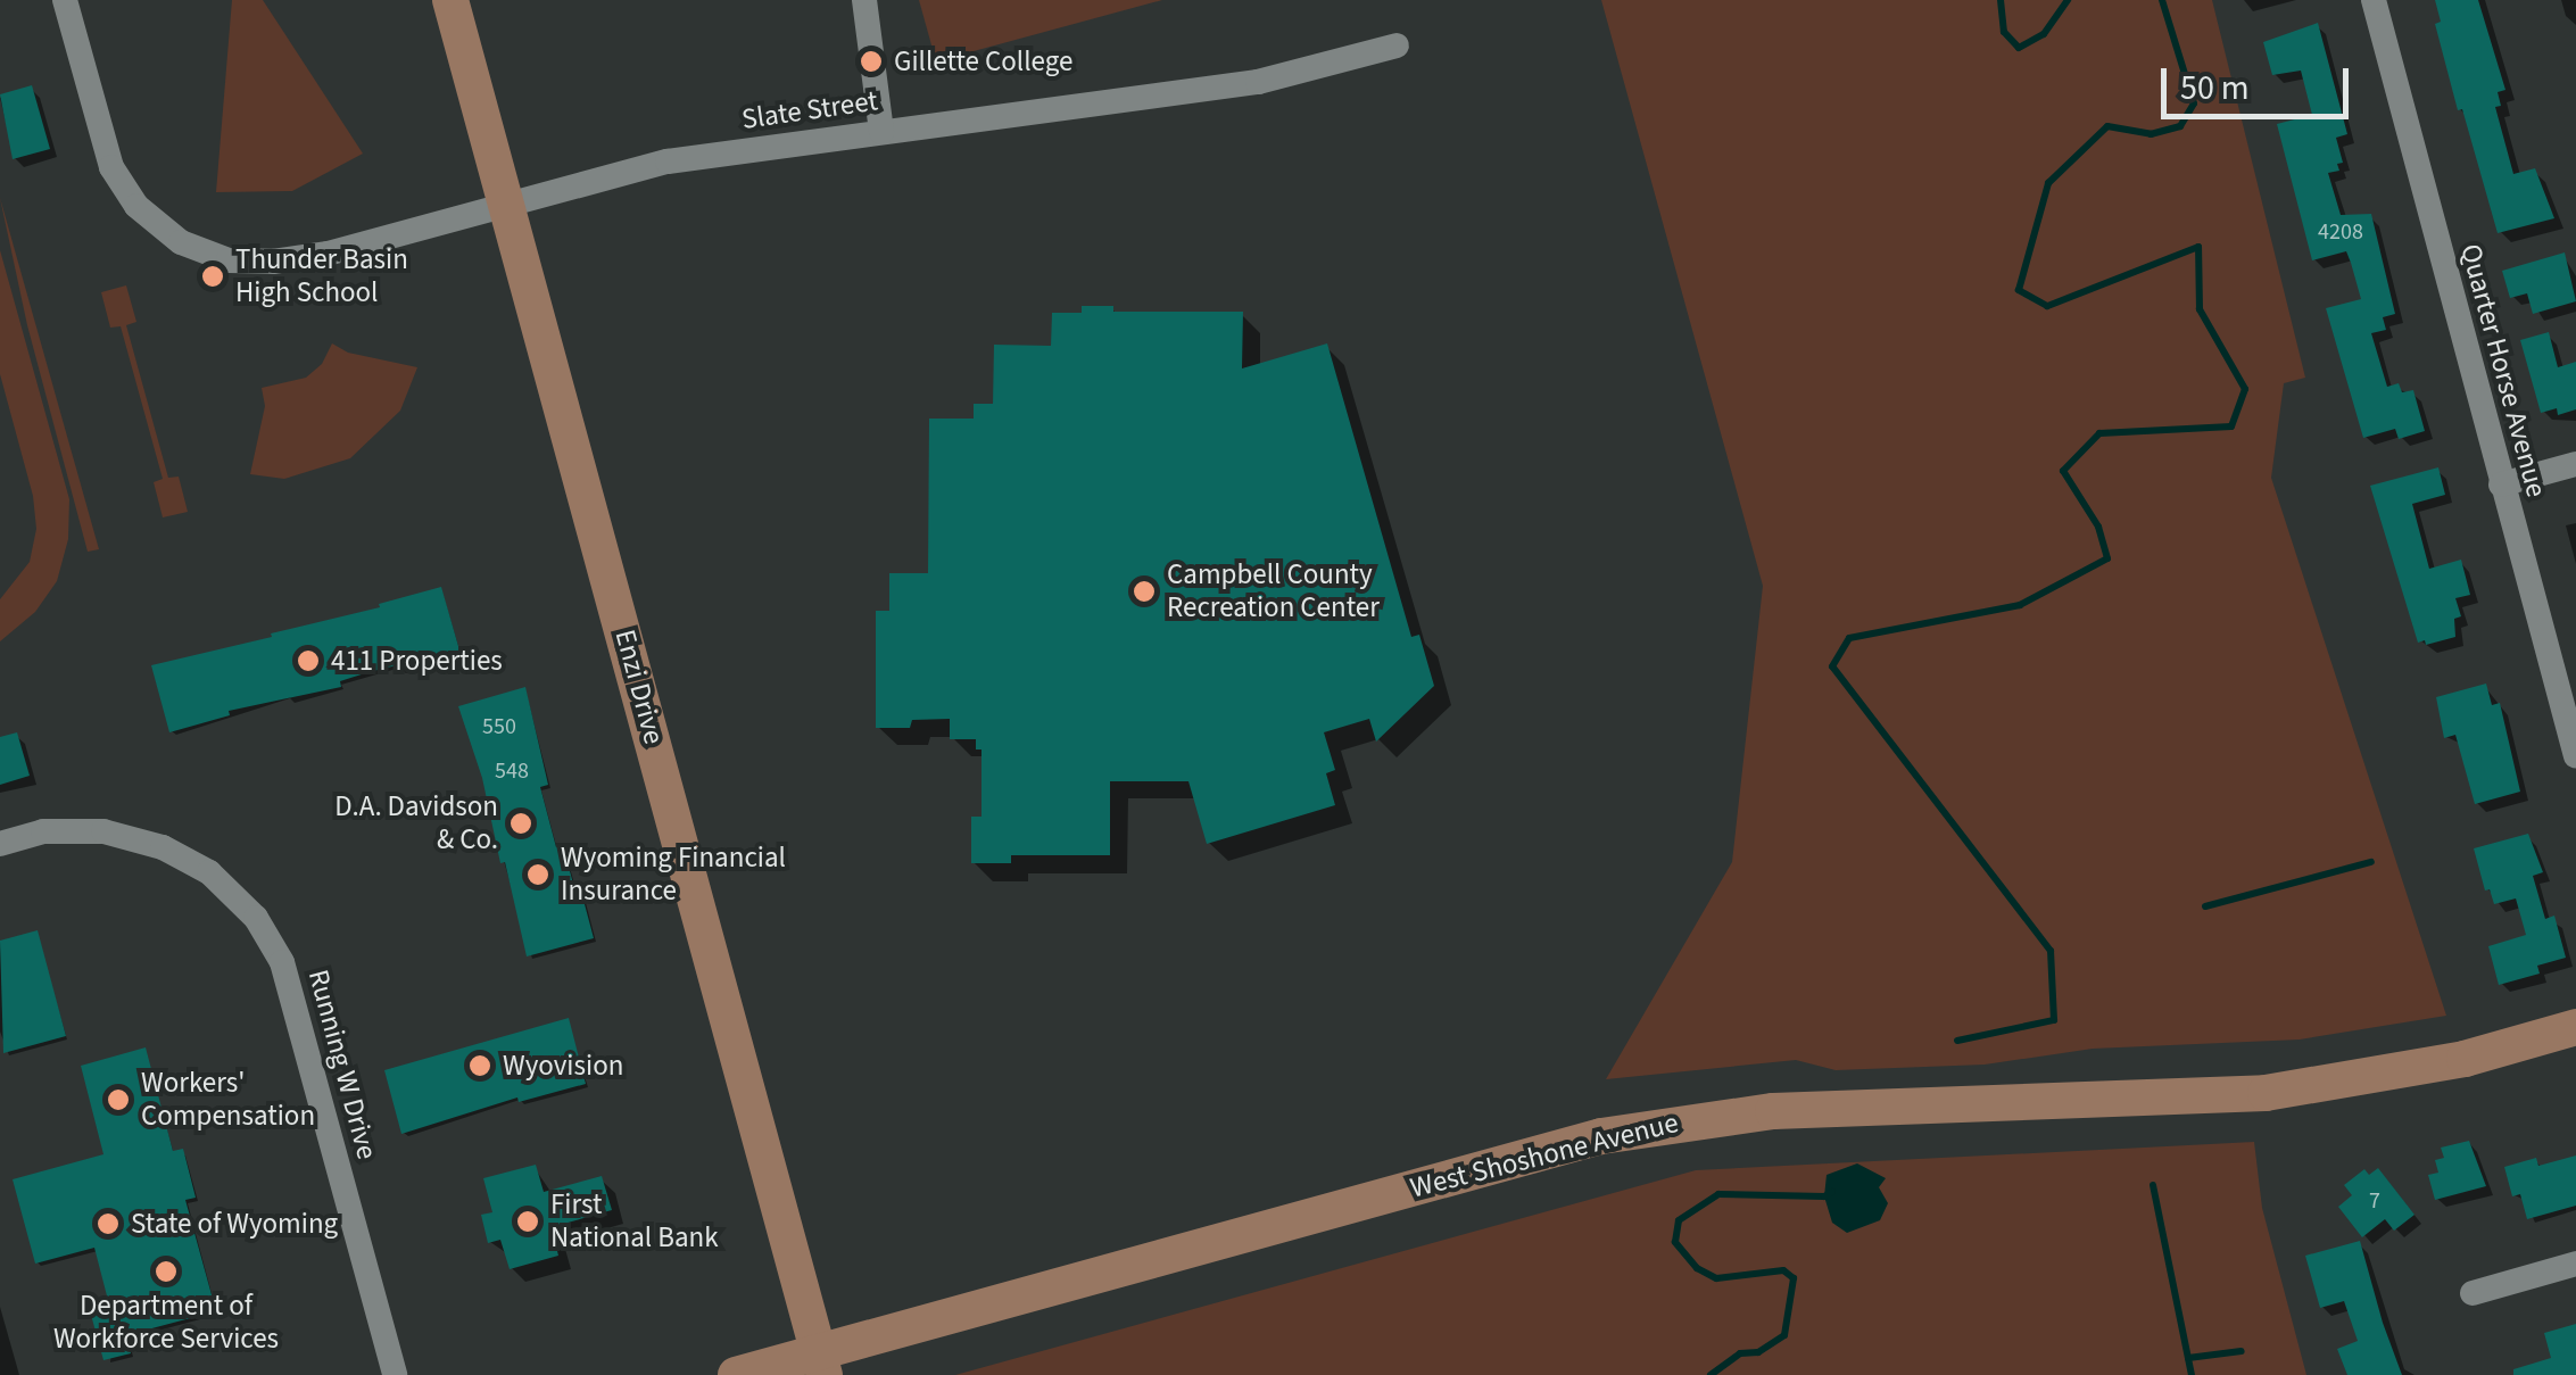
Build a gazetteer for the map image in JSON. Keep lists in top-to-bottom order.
{
  "streets": {
    "street": [
      "Slate Street",
      "Quarter Horse Avenue",
      "Enzi Drive",
      "Running W Drive",
      "West Shoshone Avenue"
    ]
  },
  "crossings": [
    ["Slate Street", "Enzi Drive"],
    ["Enzi Drive", "West Shoshone Avenue"]
  ],
  "places": [
    "Gillette College",
    "Thunder Basin High School",
    "Campbell County Recreation Center",
    "411 Properties",
    "D.A. Davidson & Co.",
    "Wyoming Financial Insurance",
    "Wyovision",
    "Workers' Compensation",
    "First National Bank",
    "State of Wyoming",
    "Department of Workforce Services"
  ],
  "house_numbers": [
    "4208",
    "550",
    "548",
    "7"
  ],
  "scale_bar": "50 m"
}
